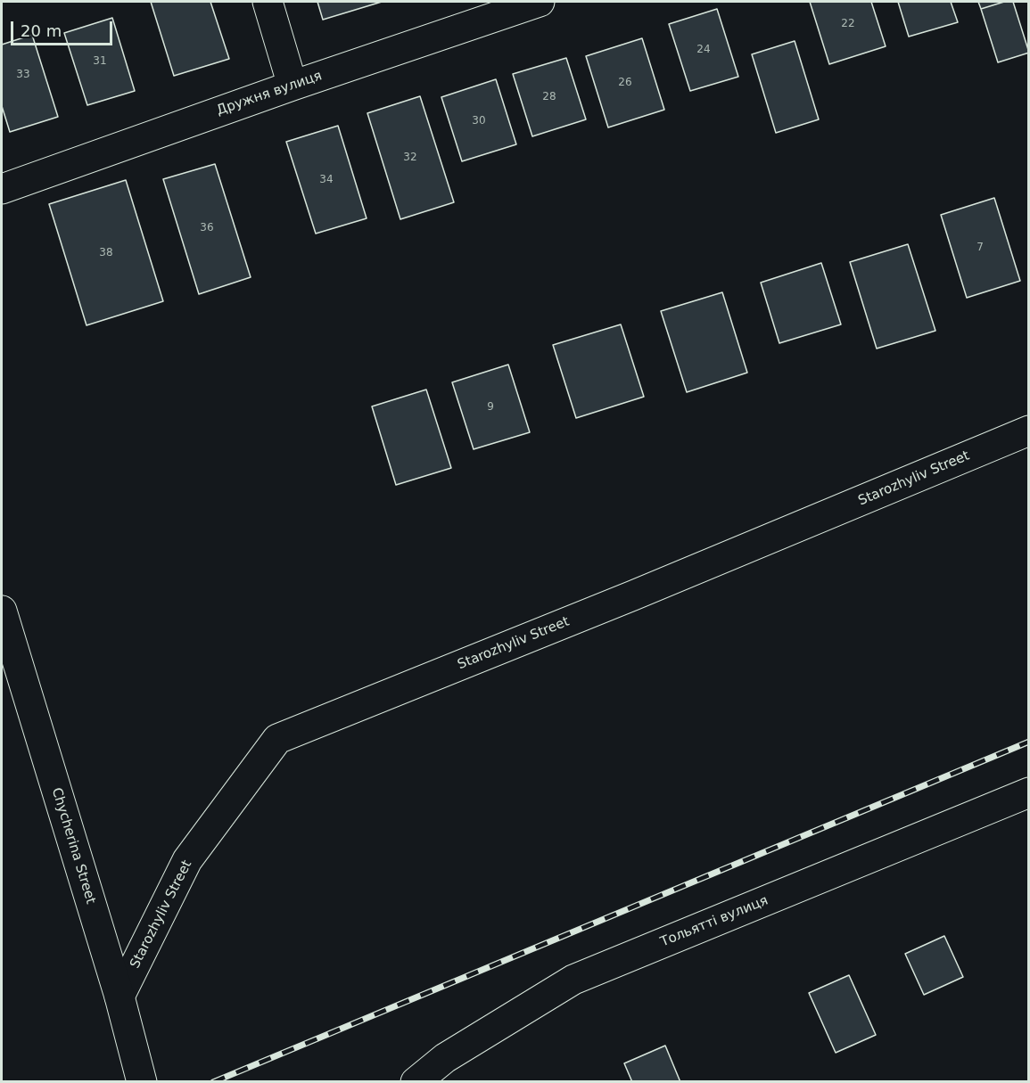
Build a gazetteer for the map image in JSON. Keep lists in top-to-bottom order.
{
  "streets": {
    "street": [
      "Дружня вулиця",
      "Starozhyliv Street",
      "Chycherina Street",
      "Тольятті вулиця"
    ]
  },
  "crossings": [
    ["Starozhyliv Street", "Chycherina Street"]
  ],
  "house_numbers": [
    "22",
    "24",
    "31",
    "33",
    "26",
    "28",
    "30",
    "32",
    "34",
    "36",
    "7",
    "38",
    "9"
  ],
  "scale_bar": "20 m"
}
